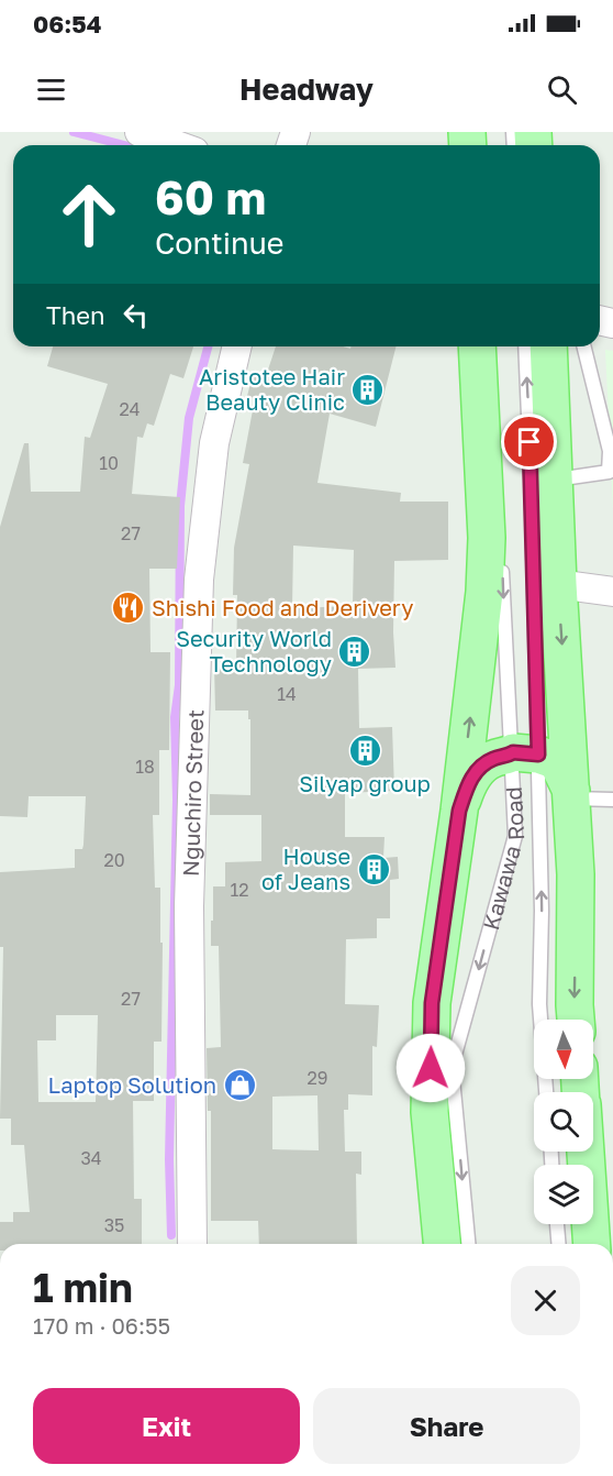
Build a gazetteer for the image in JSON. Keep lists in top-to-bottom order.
{
  "streets": {
    "street": ["Nguchiro Street"],
    "lane": ["Kawawa Road"]
  },
  "places": {
    "building": [
      "Aristotee Hair Beauty Clinic",
      "Security World Technology",
      "Silyap group",
      "House of Jeans"
    ],
    "restaurant": ["Shishi Food and Derivery"],
    "shop": ["Laptop Solution"]
  },
  "house_numbers": [
    "24",
    "10",
    "27",
    "14",
    "18",
    "20",
    "12",
    "27",
    "29",
    "34",
    "35"
  ],
  "north": "bottom",
  "page": {
    "status": "06:54",
    "header": "Headway",
    "turn": ["60 m", "Continue"],
    "then": "Then",
    "heading": ["1 min", "170 m · 06:55"],
    "buttons": ["Exit", "Share"]
  }
}
